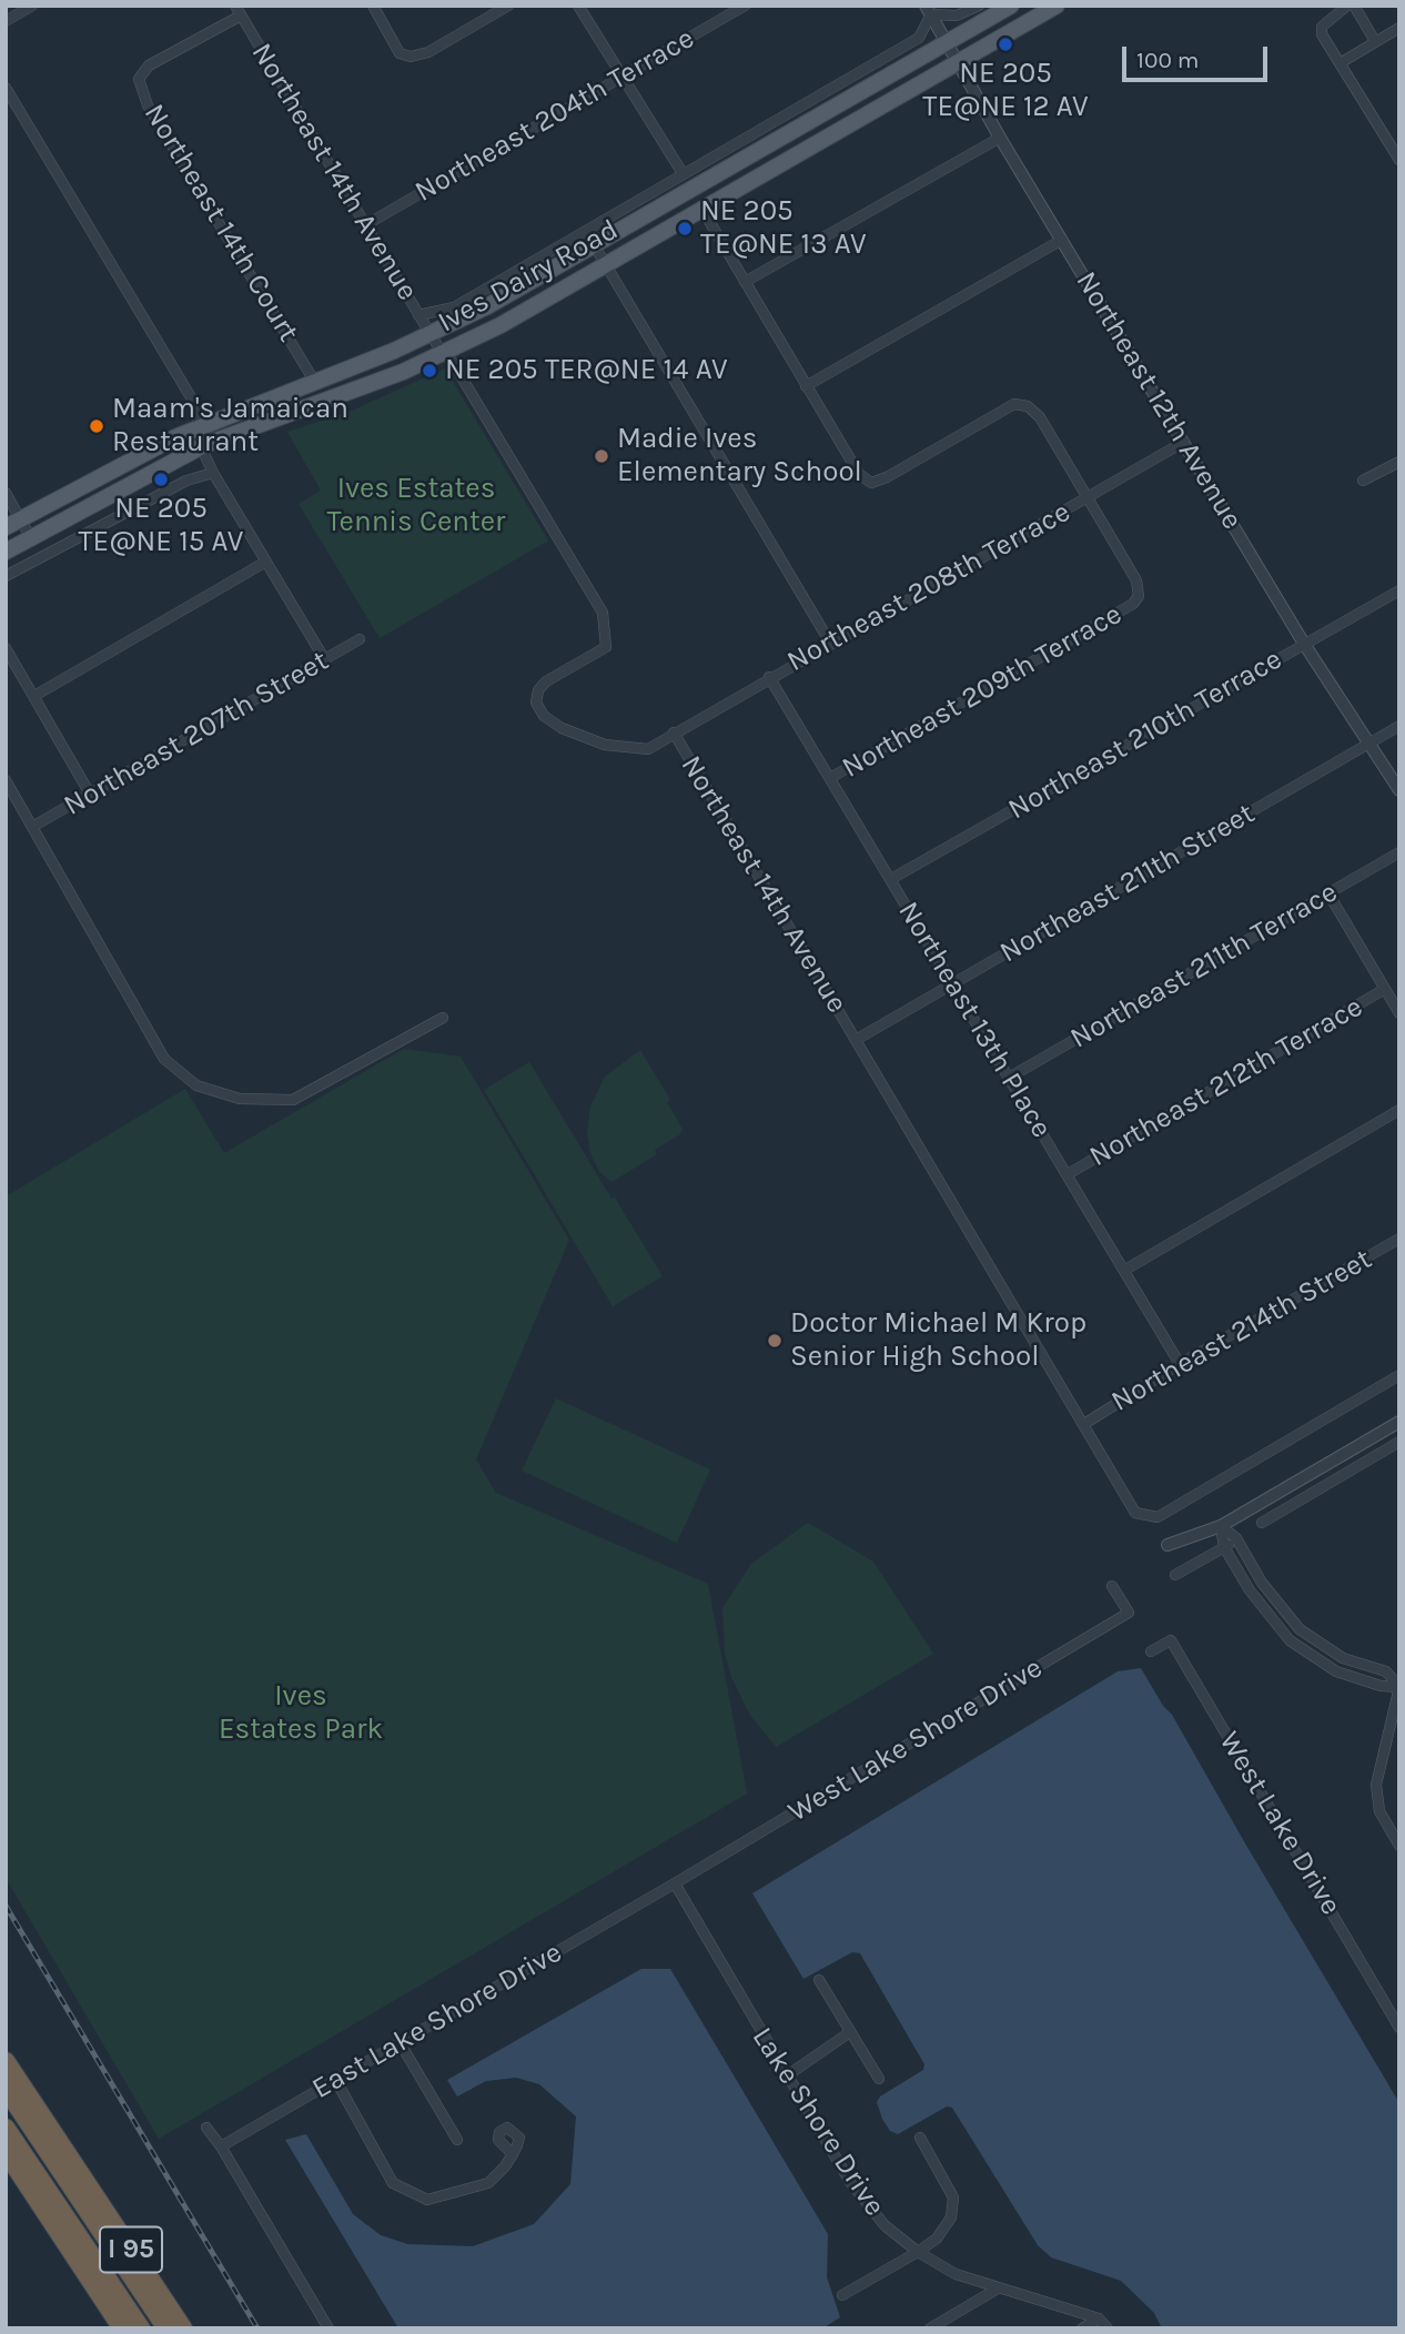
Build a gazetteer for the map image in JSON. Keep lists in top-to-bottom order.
{
  "streets": {
    "highway": ["I 95"],
    "main road": ["Ives Dairy Road"],
    "street": [
      "Northeast 204th Terrace",
      "Northeast 14th Avenue",
      "Northeast 14th Court",
      "Northeast 12th Avenue",
      "Northeast 208th Terrace",
      "Northeast 209th Terrace",
      "Northeast 207th Street",
      "Northeast 210th Terrace",
      "Northeast 211th Street",
      "Northeast 211th Terrace",
      "Northeast 13th Place",
      "Northeast 212th Terrace",
      "Northeast 214th Street",
      "West Lake Shore Drive",
      "West Lake Drive",
      "East Lake Shore Drive",
      "Lake Shore Drive"
    ]
  },
  "crossings": [
    ["Northeast 204th Terrace", "Northeast 14th Avenue"],
    ["Northeast 14th Avenue", "Northeast 14th Court"],
    ["Northeast 14th Avenue", "Ives Dairy Road"],
    ["Northeast 14th Avenue", "Northeast 208th Terrace"],
    ["Northeast 14th Avenue", "Northeast 211th Street"],
    ["Northeast 14th Avenue", "Northeast 214th Street"],
    ["Northeast 14th Court", "Ives Dairy Road"],
    ["Ives Dairy Road", "Northeast 12th Avenue"],
    ["Northeast 12th Avenue", "Northeast 208th Terrace"],
    ["Northeast 12th Avenue", "Northeast 210th Terrace"],
    ["Northeast 12th Avenue", "Northeast 211th Street"],
    ["Northeast 208th Terrace", "Northeast 209th Terrace"],
    ["Northeast 208th Terrace", "Northeast 13th Place"],
    ["Northeast 209th Terrace", "Northeast 13th Place"],
    ["Northeast 210th Terrace", "Northeast 13th Place"],
    ["Northeast 211th Street", "Northeast 13th Place"],
    ["Northeast 211th Terrace", "Northeast 13th Place"],
    ["Northeast 13th Place", "Northeast 212th Terrace"],
    ["Northeast 13th Place", "Northeast 214th Street"],
    ["West Lake Shore Drive", "East Lake Shore Drive"],
    ["West Lake Shore Drive", "Lake Shore Drive"],
    ["East Lake Shore Drive", "Lake Shore Drive"]
  ],
  "parks": ["Ives Estates Tennis Center", "Ives Estates Park"],
  "places": [
    "NE 205 TE@NE 12 AV",
    "NE 205 TE@NE 13 AV",
    "NE 205 TER@NE 14 AV",
    "Maam's Jamaican Restaurant",
    "Madie Ives Elementary School",
    "NE 205 TE@NE 15 AV",
    "Doctor Michael M Krop Senior High School"
  ],
  "scale_bar": "100 m"
}
